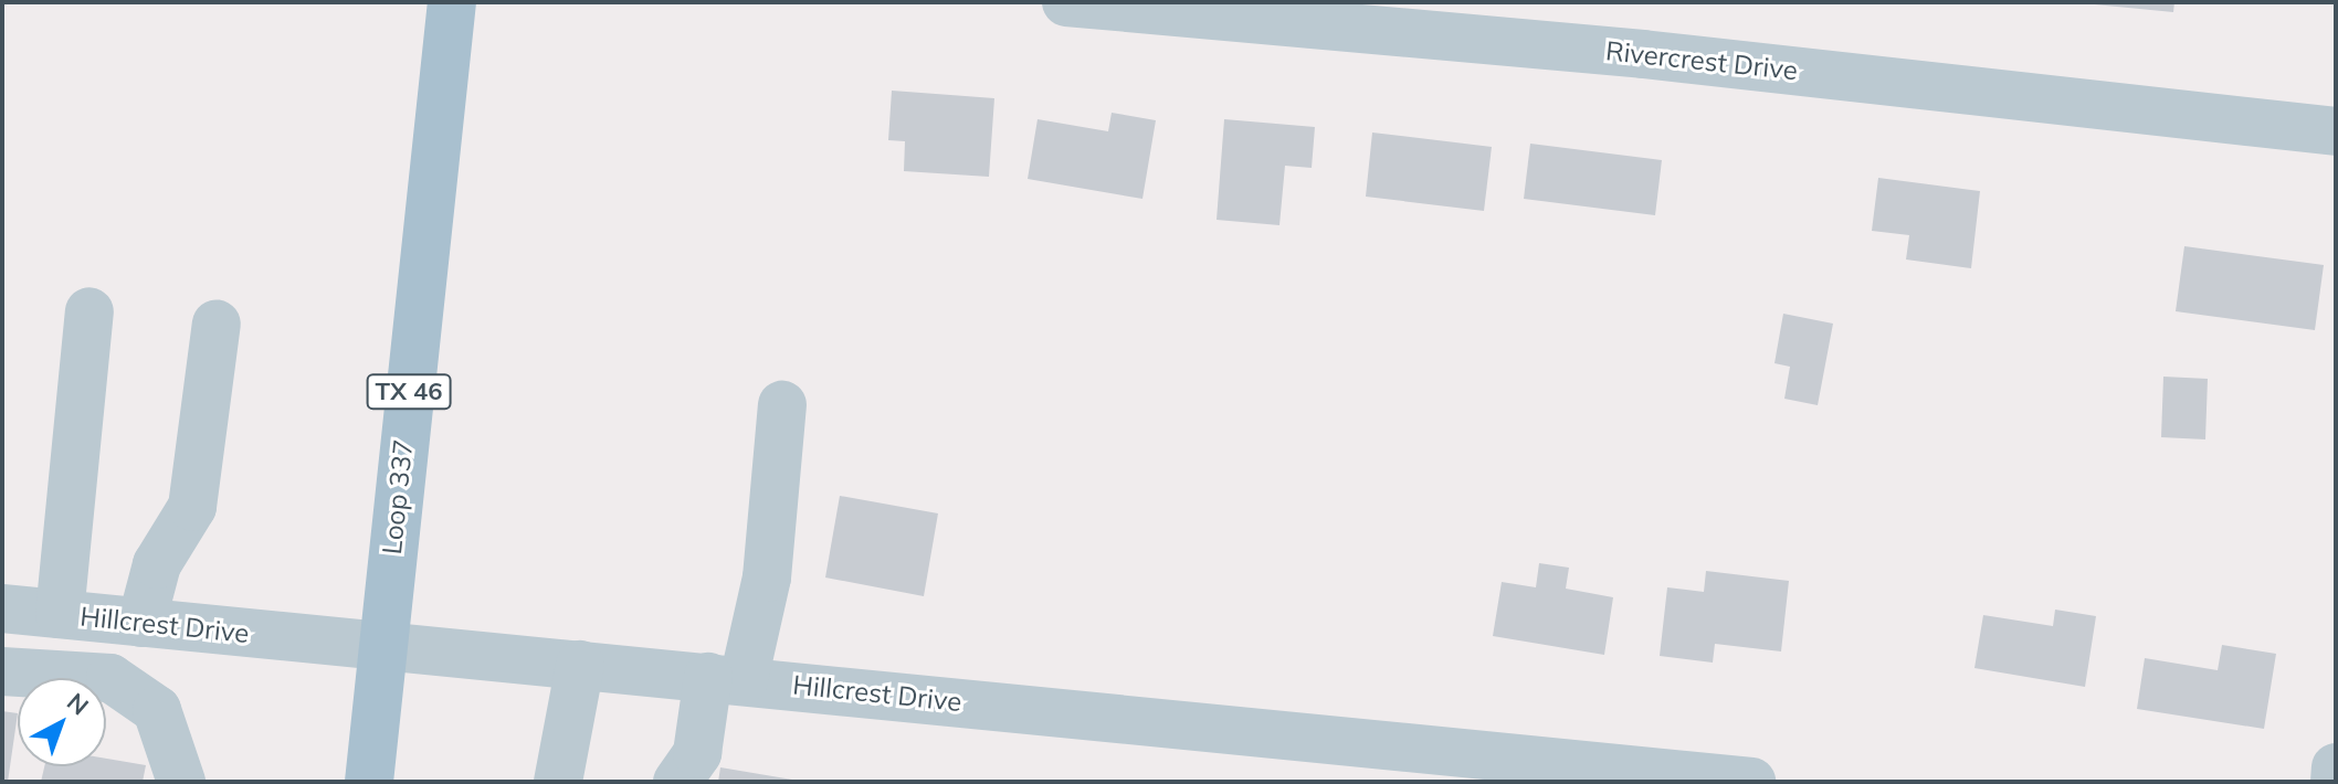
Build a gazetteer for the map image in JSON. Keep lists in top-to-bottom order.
{
  "streets": {
    "main road": ["TX 46", "Loop 337"],
    "street": ["Rivercrest Drive", "Hillcrest Drive"]
  },
  "crossings": [
    ["Loop 337", "Hillcrest Drive"]
  ],
  "north": "top right"
}
